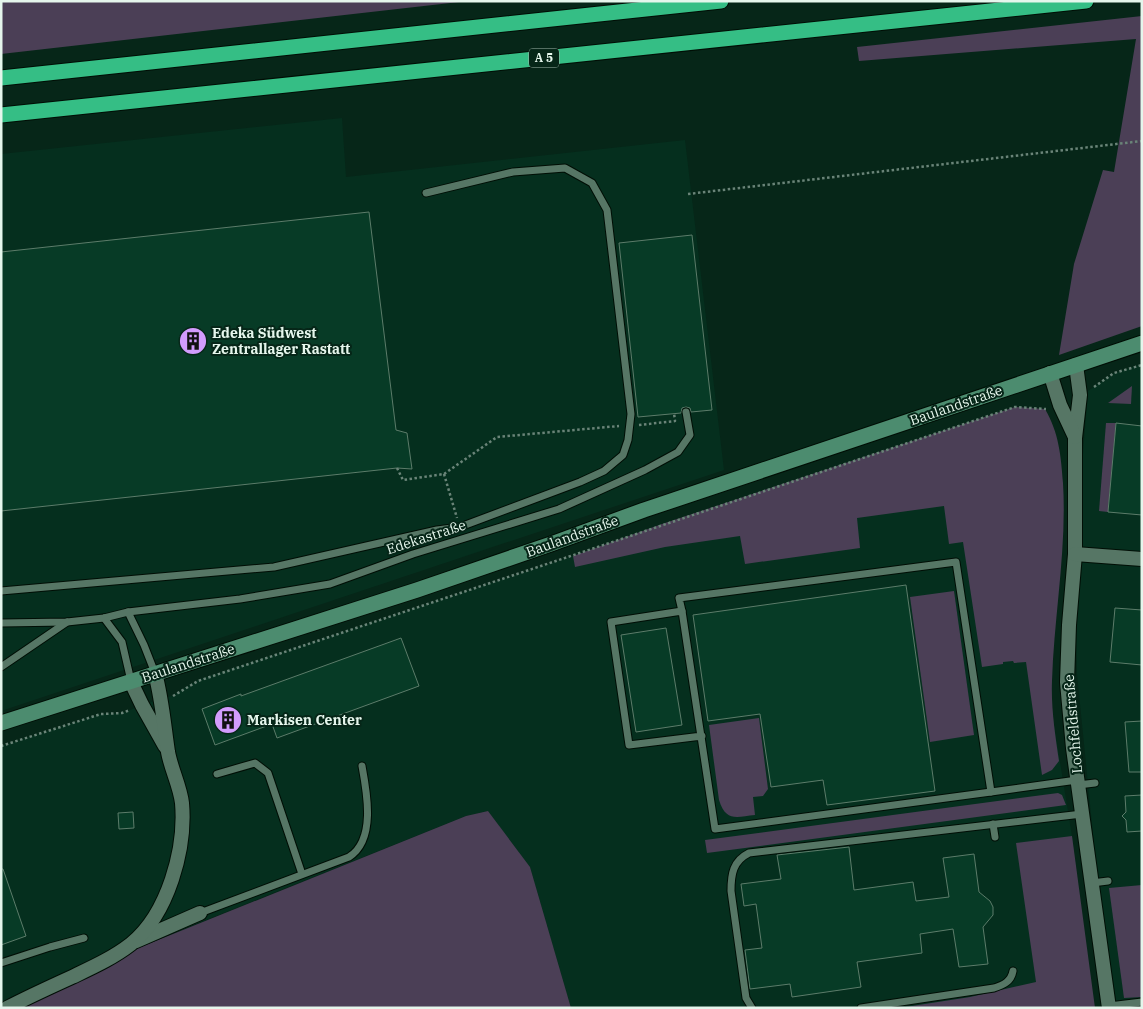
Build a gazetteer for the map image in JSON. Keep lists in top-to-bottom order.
{
  "streets": {
    "highway": ["A 5"],
    "street": ["Baulandstraße", "Lochfeldstraße"],
    "lane": ["Edekastraße"]
  },
  "crossings": [
    ["Baulandstraße", "Lochfeldstraße"]
  ],
  "places": {
    "building": ["Edeka Südwest Zentrallager Rastatt", "Markisen Center"]
  }
}
